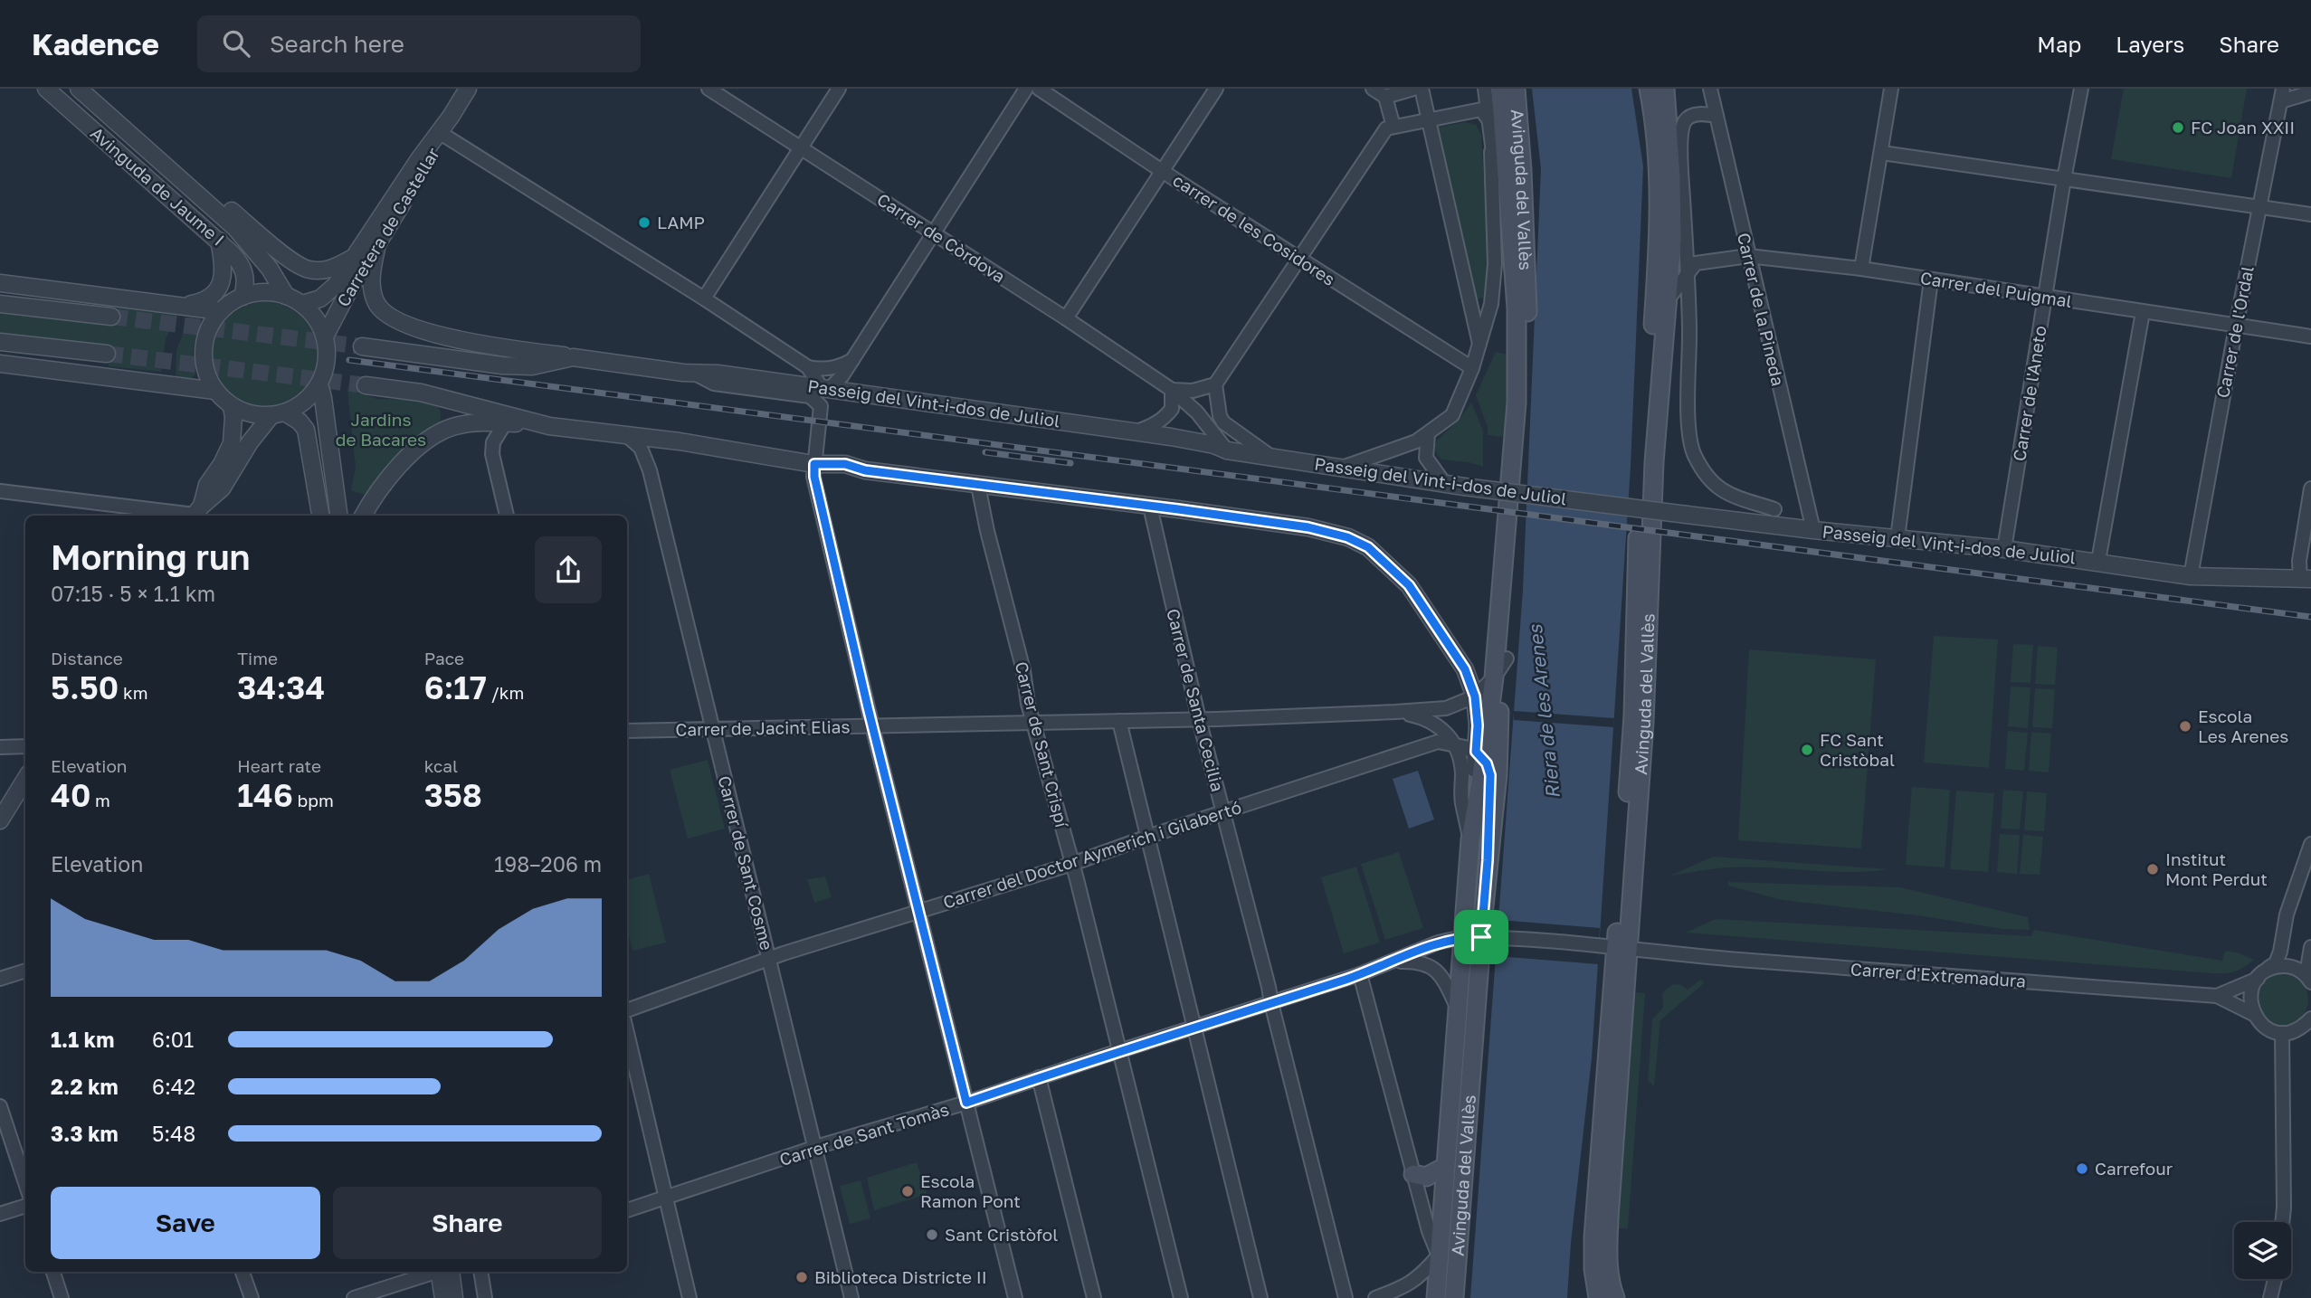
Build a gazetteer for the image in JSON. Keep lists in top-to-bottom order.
{
  "streets": {
    "main road": ["Avinguda del Vallès"],
    "street": [
      "Avinguda de Jaume I",
      "Carretera de Castellar",
      "carrer de les Cosidores",
      "Carrer de Còrdova",
      "Carrer del Puigmal",
      "Carrer de la Pineda",
      "Carrer de l'Ordal",
      "Carrer de l'Aneto",
      "Passeig del Vint-i-dos de Juliol",
      "Carrer de Santa Cecilia",
      "Carrer de Jacint Elias",
      "Carrer de Sant Crispí",
      "Carrer del Doctor Aymerich i Gilabertó",
      "Carrer de Sant Cosme",
      "Carrer d'Extremadura",
      "Carrer de Sant Tomàs"
    ]
  },
  "crossings": [
    ["Avinguda de Jaume I", "Carretera de Castellar"],
    ["Avinguda del Vallès", "carrer de les Cosidores"],
    ["Avinguda del Vallès", "Carrer del Puigmal"],
    ["Avinguda del Vallès", "Carrer de la Pineda"],
    ["Avinguda del Vallès", "Passeig del Vint-i-dos de Juliol"],
    ["Avinguda del Vallès", "Carrer de Jacint Elias"],
    ["Avinguda del Vallès", "Carrer d'Extremadura"],
    ["Avinguda del Vallès", "Carrer de Sant Tomàs"],
    ["Carretera de Castellar", "Passeig del Vint-i-dos de Juliol"],
    ["Carrer de Còrdova", "Passeig del Vint-i-dos de Juliol"],
    ["Carrer del Puigmal", "Carrer de la Pineda"],
    ["Carrer del Puigmal", "Carrer de l'Ordal"],
    ["Carrer del Puigmal", "Carrer de l'Aneto"],
    ["Carrer de la Pineda", "Passeig del Vint-i-dos de Juliol"],
    ["Carrer de l'Ordal", "Passeig del Vint-i-dos de Juliol"],
    ["Carrer de l'Aneto", "Passeig del Vint-i-dos de Juliol"],
    ["Carrer de Santa Cecilia", "Carrer de Jacint Elias"],
    ["Carrer de Santa Cecilia", "Carrer del Doctor Aymerich i Gilabertó"],
    ["Carrer de Santa Cecilia", "Carrer de Sant Tomàs"],
    ["Carrer de Jacint Elias", "Carrer de Sant Crispí"],
    ["Carrer de Jacint Elias", "Carrer del Doctor Aymerich i Gilabertó"],
    ["Carrer de Jacint Elias", "Carrer de Sant Cosme"],
    ["Carrer de Sant Crispí", "Carrer del Doctor Aymerich i Gilabertó"],
    ["Carrer de Sant Crispí", "Carrer de Sant Tomàs"],
    ["Carrer del Doctor Aymerich i Gilabertó", "Carrer de Sant Cosme"],
    ["Carrer de Sant Cosme", "Carrer de Sant Tomàs"]
  ],
  "water": ["Riera de les Arenes"],
  "parks": ["Jardins de Bacares"],
  "places": [
    "FC Joan XXII",
    "LAMP",
    "Escola Les Arenes",
    "FC Sant Cristòbal",
    "Institut Mont Perdut",
    "Carrefour",
    "Escola Ramon Pont",
    "Sant Cristòfol",
    "Biblioteca Districte II"
  ],
  "page": {
    "header": "Kadence",
    "search": "Search here",
    "nav": ["Map", "Layers", "Share"],
    "heading": ["Morning run", "07:15 · 5 × 1.1 km"],
    "stats": [
      ["Distance", "5.50 km"],
      ["Time", "34:34"],
      ["Pace", "6:17 /km"],
      ["Elevation", "40 m"],
      ["Heart rate", "146 bpm"],
      ["kcal", "358"]
    ],
    "chart": ["Elevation", "198–206 m"],
    "list": [
      {
        "name": "1.1 km",
        "note": "6:01"
      },
      {
        "name": "2.2 km",
        "note": "6:42"
      },
      {
        "name": "3.3 km",
        "note": "5:48"
      }
    ],
    "buttons": ["Save", "Share"]
  }
}
